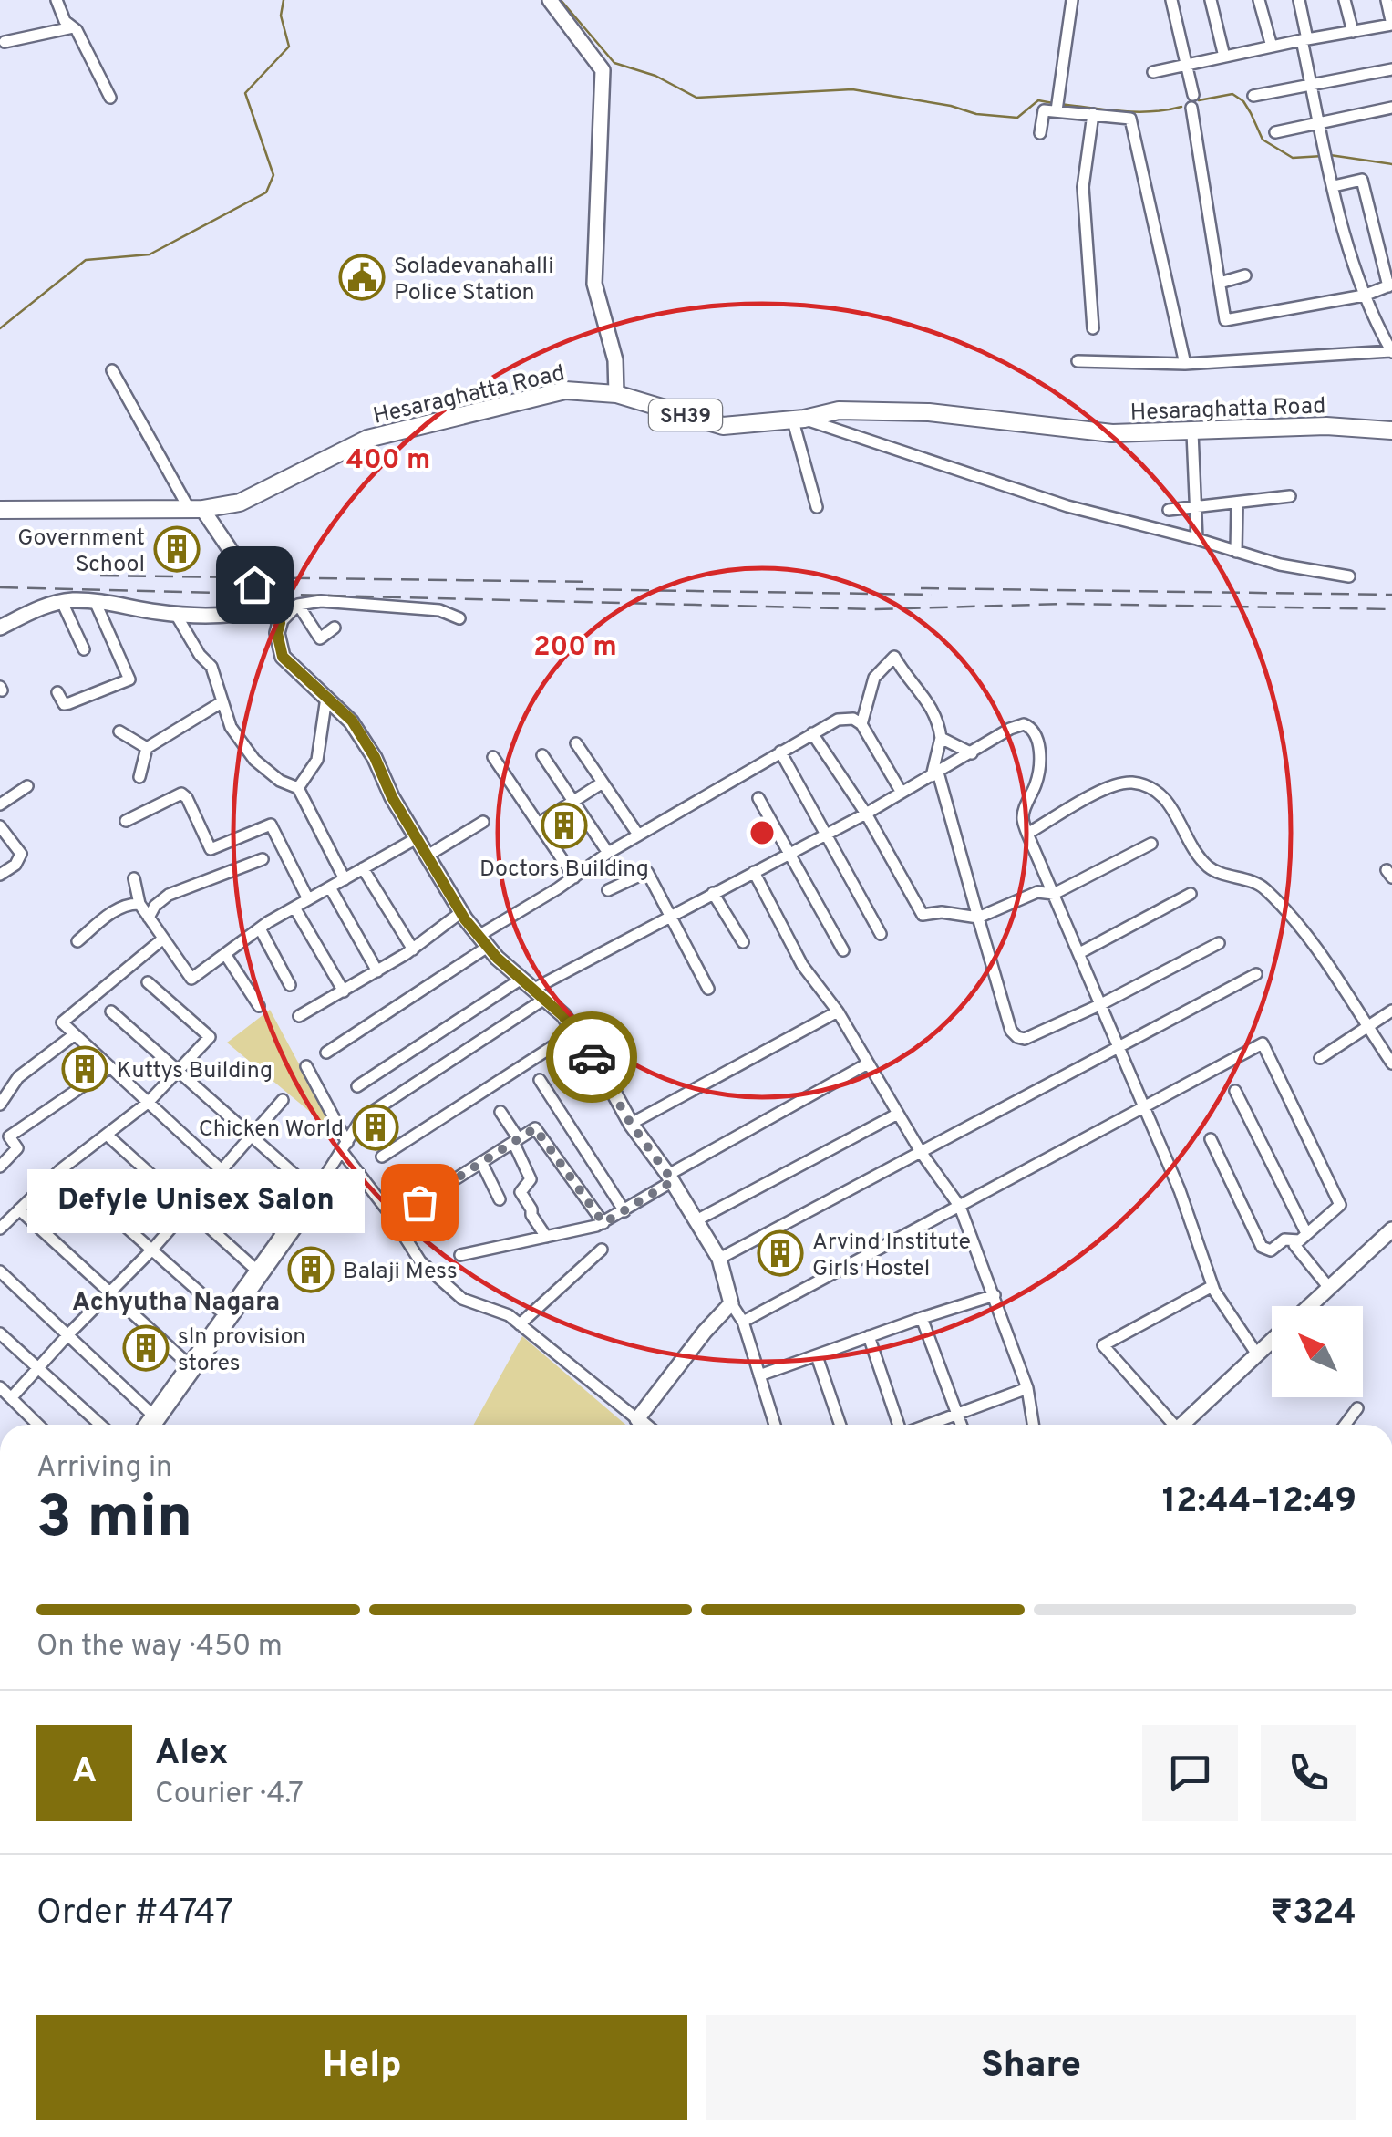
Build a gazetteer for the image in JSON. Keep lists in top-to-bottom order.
{
  "streets": {
    "main road": ["Hesaraghatta Road", "SH39"]
  },
  "districts": ["Achyutha Nagara"],
  "places": {
    "public building": ["Soladevanahalli Police Station"],
    "building": [
      "Government School",
      "Doctors Building",
      "Kuttys Building",
      "Chicken World",
      "Arvind Institute Girls Hostel",
      "Balaji Mess",
      "sln provision stores"
    ],
    "other": ["Defyle Unisex Salon"]
  },
  "north": "top left",
  "page": {
    "bubble": "Defyle Unisex Salon",
    "heading": ["3 min", "Arriving in", "12:44–12:49"],
    "panel": [
      "Alex",
      "Courier · 4.7",
      "Order #4747",
      "₹324"
    ],
    "bar": "On the way · 450 m",
    "round": "A",
    "buttons": ["Help", "Share"]
  },
  "rings": ["400 m", "200 m"]
}
